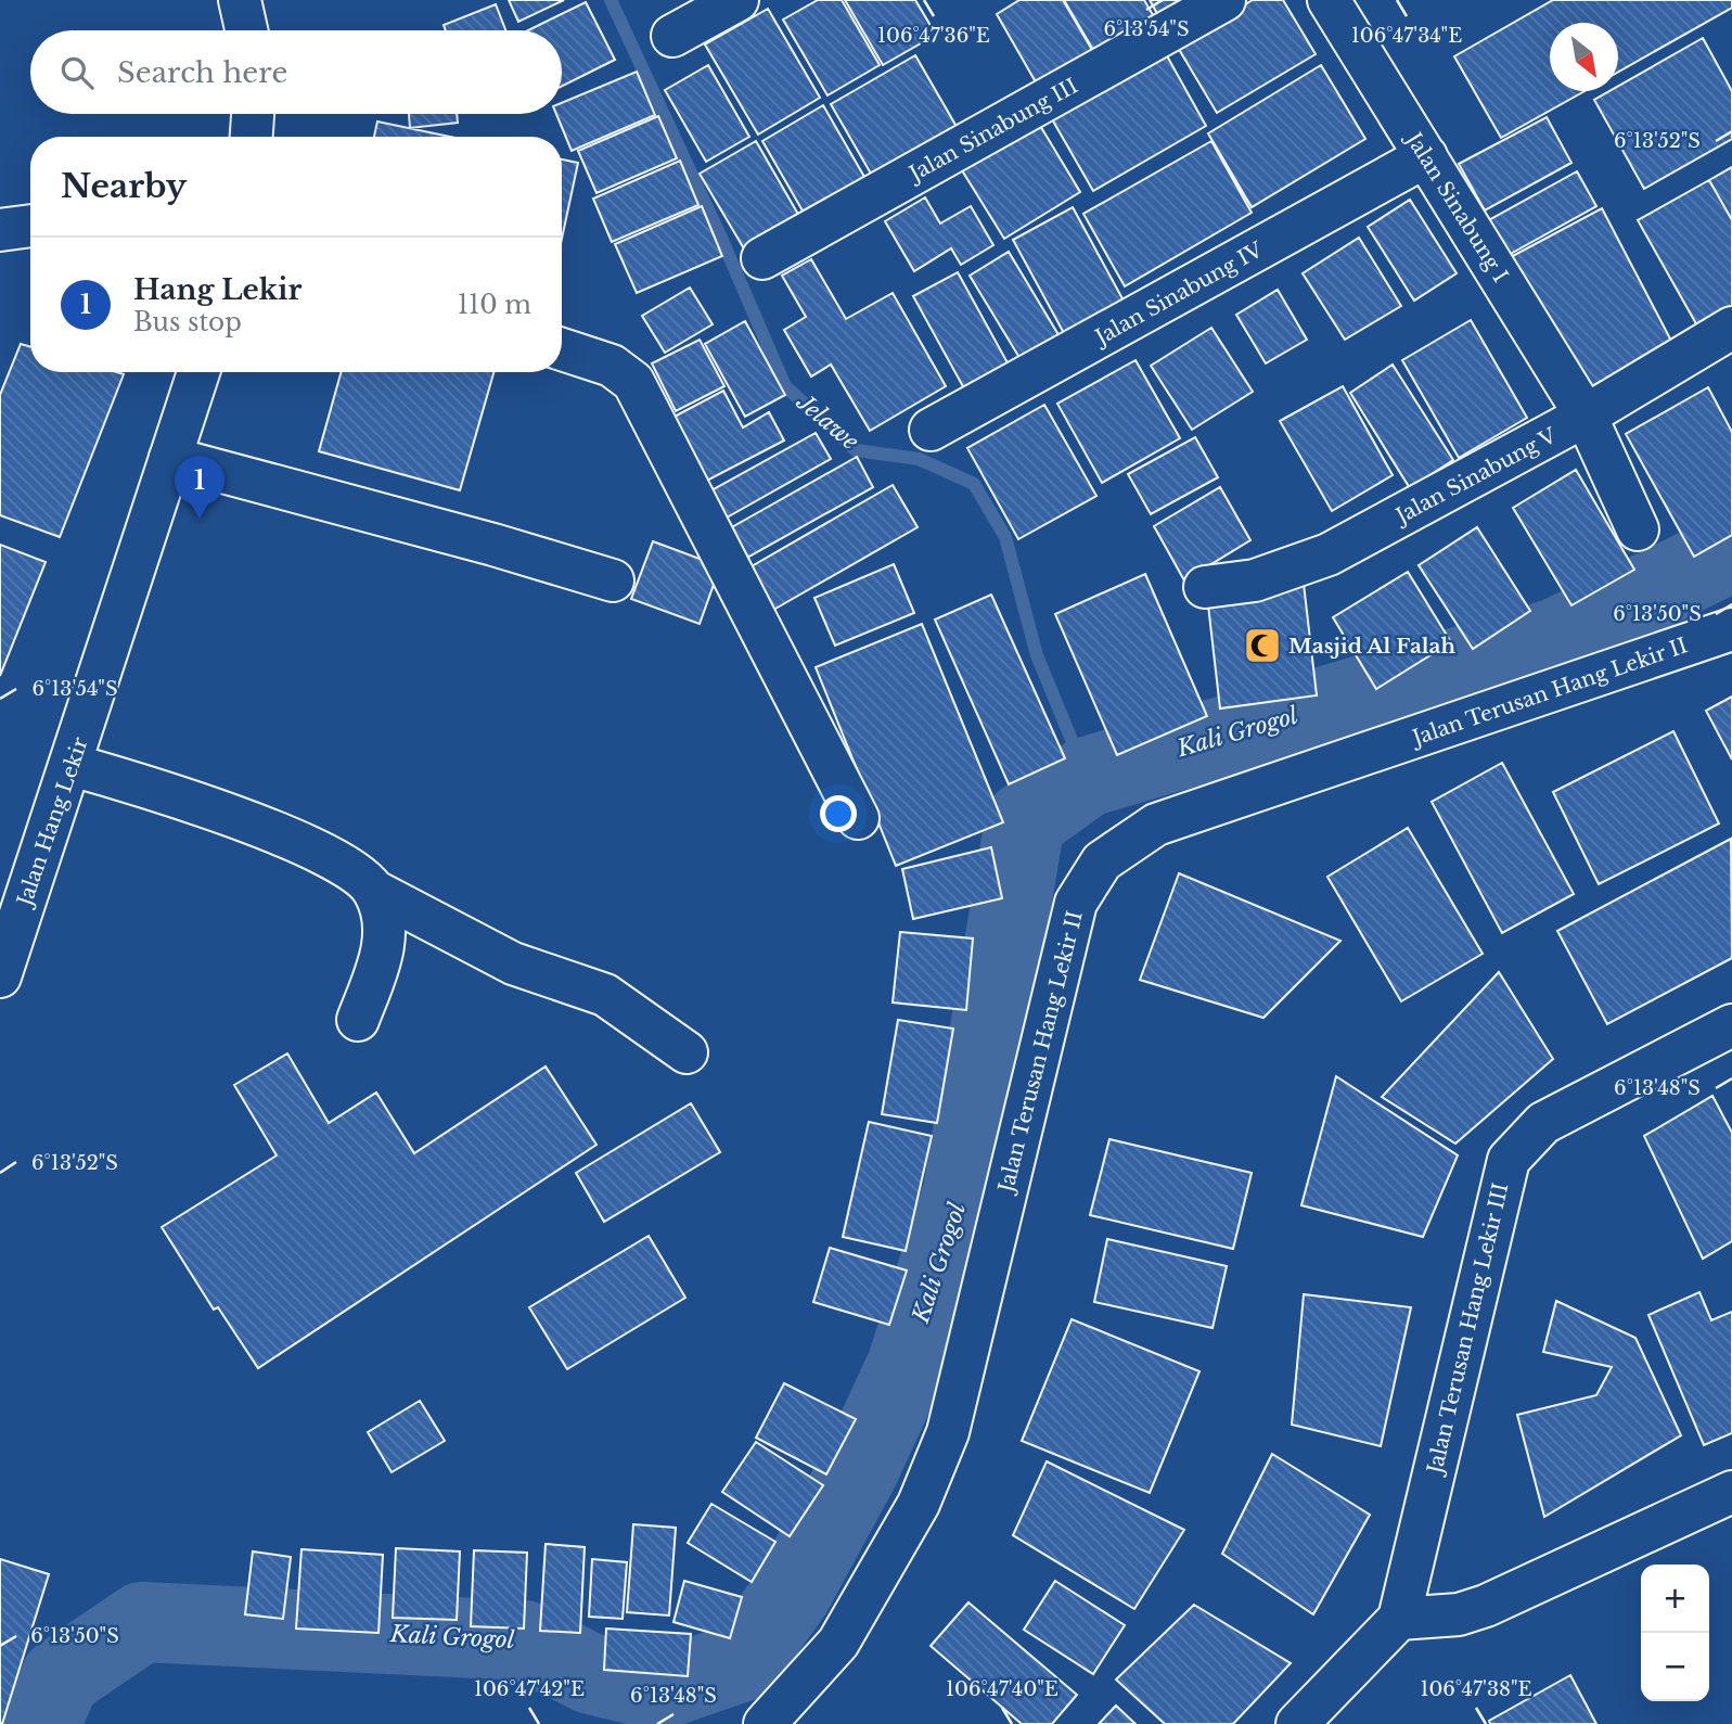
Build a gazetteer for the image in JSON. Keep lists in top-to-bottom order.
{
  "streets": {
    "street": [
      "Jalan Sinabung III",
      "Jalan Sinabung I",
      "Jalan Sinabung IV",
      "Jalan Sinabung V",
      "Jalan Terusan Hang Lekir II",
      "Jalan Hang Lekir",
      "Jalan Terusan Hang Lekir III"
    ]
  },
  "crossings": [
    ["Jalan Sinabung I", "Jalan Sinabung IV"],
    ["Jalan Sinabung I", "Jalan Sinabung V"]
  ],
  "water": ["Jelawe", "Kali Grogol"],
  "places": {
    "mosque": ["Masjid Al Falah"]
  },
  "north": "bottom right",
  "page": {
    "search": "Search here",
    "heading": "Nearby",
    "list": [
      {
        "mark": "1",
        "name": "Hang Lekir",
        "note": "Bus stop",
        "value": "110 m"
      }
    ],
    "pins": "1",
    "map_buttons": ["+", "−"]
  },
  "coordinates": [
    "6°13'54\"S",
    "106°47'36\"E",
    "106°47'34\"E",
    "6°13'52\"S",
    "6°13'50\"S",
    "6°13'48\"S",
    "106°47'42\"E",
    "106°47'40\"E",
    "106°47'38\"E"
  ]
}
